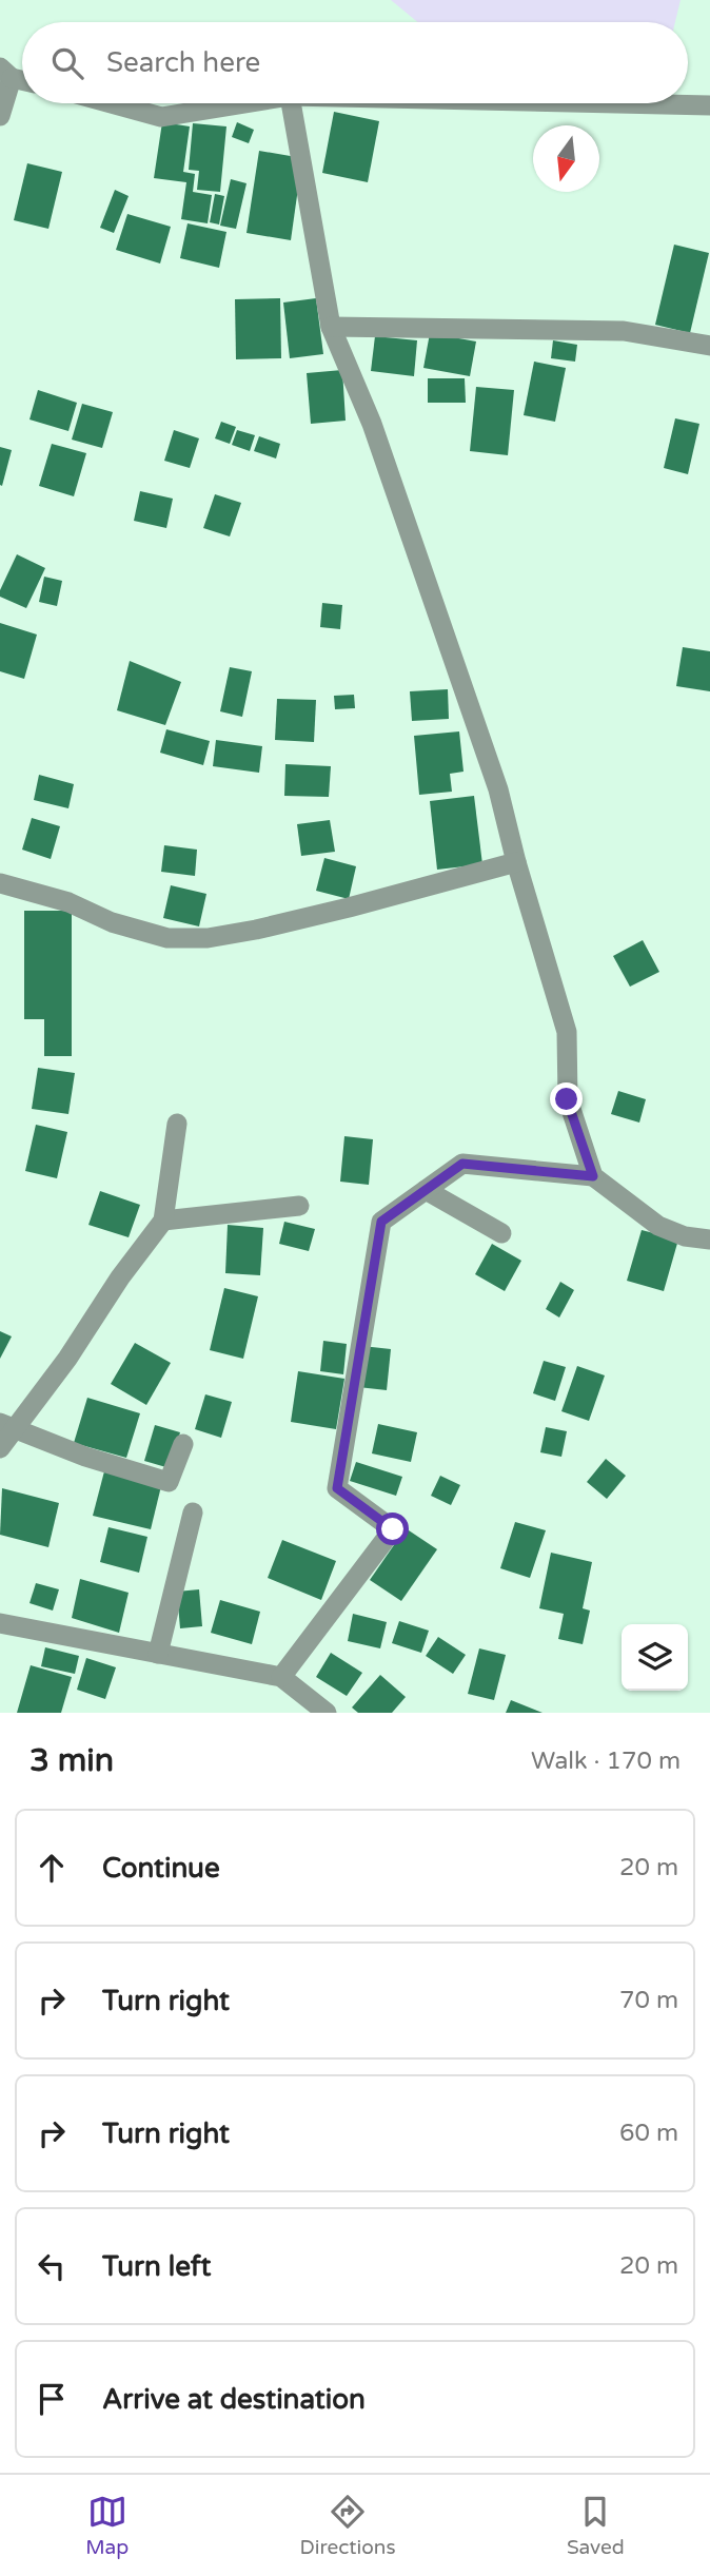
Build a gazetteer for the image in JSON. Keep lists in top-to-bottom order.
{
  "north": "bottom",
  "page": {
    "search": "Search here",
    "heading": ["3 min", "Walk · 170 m"],
    "list": [
      ["Continue", "20 m"],
      ["Turn right", "70 m"],
      ["Turn right", "60 m"],
      ["Turn left", "20 m"],
      "Arrive at destination"
    ],
    "nav": ["Map", "Directions", "Saved"]
  }
}
